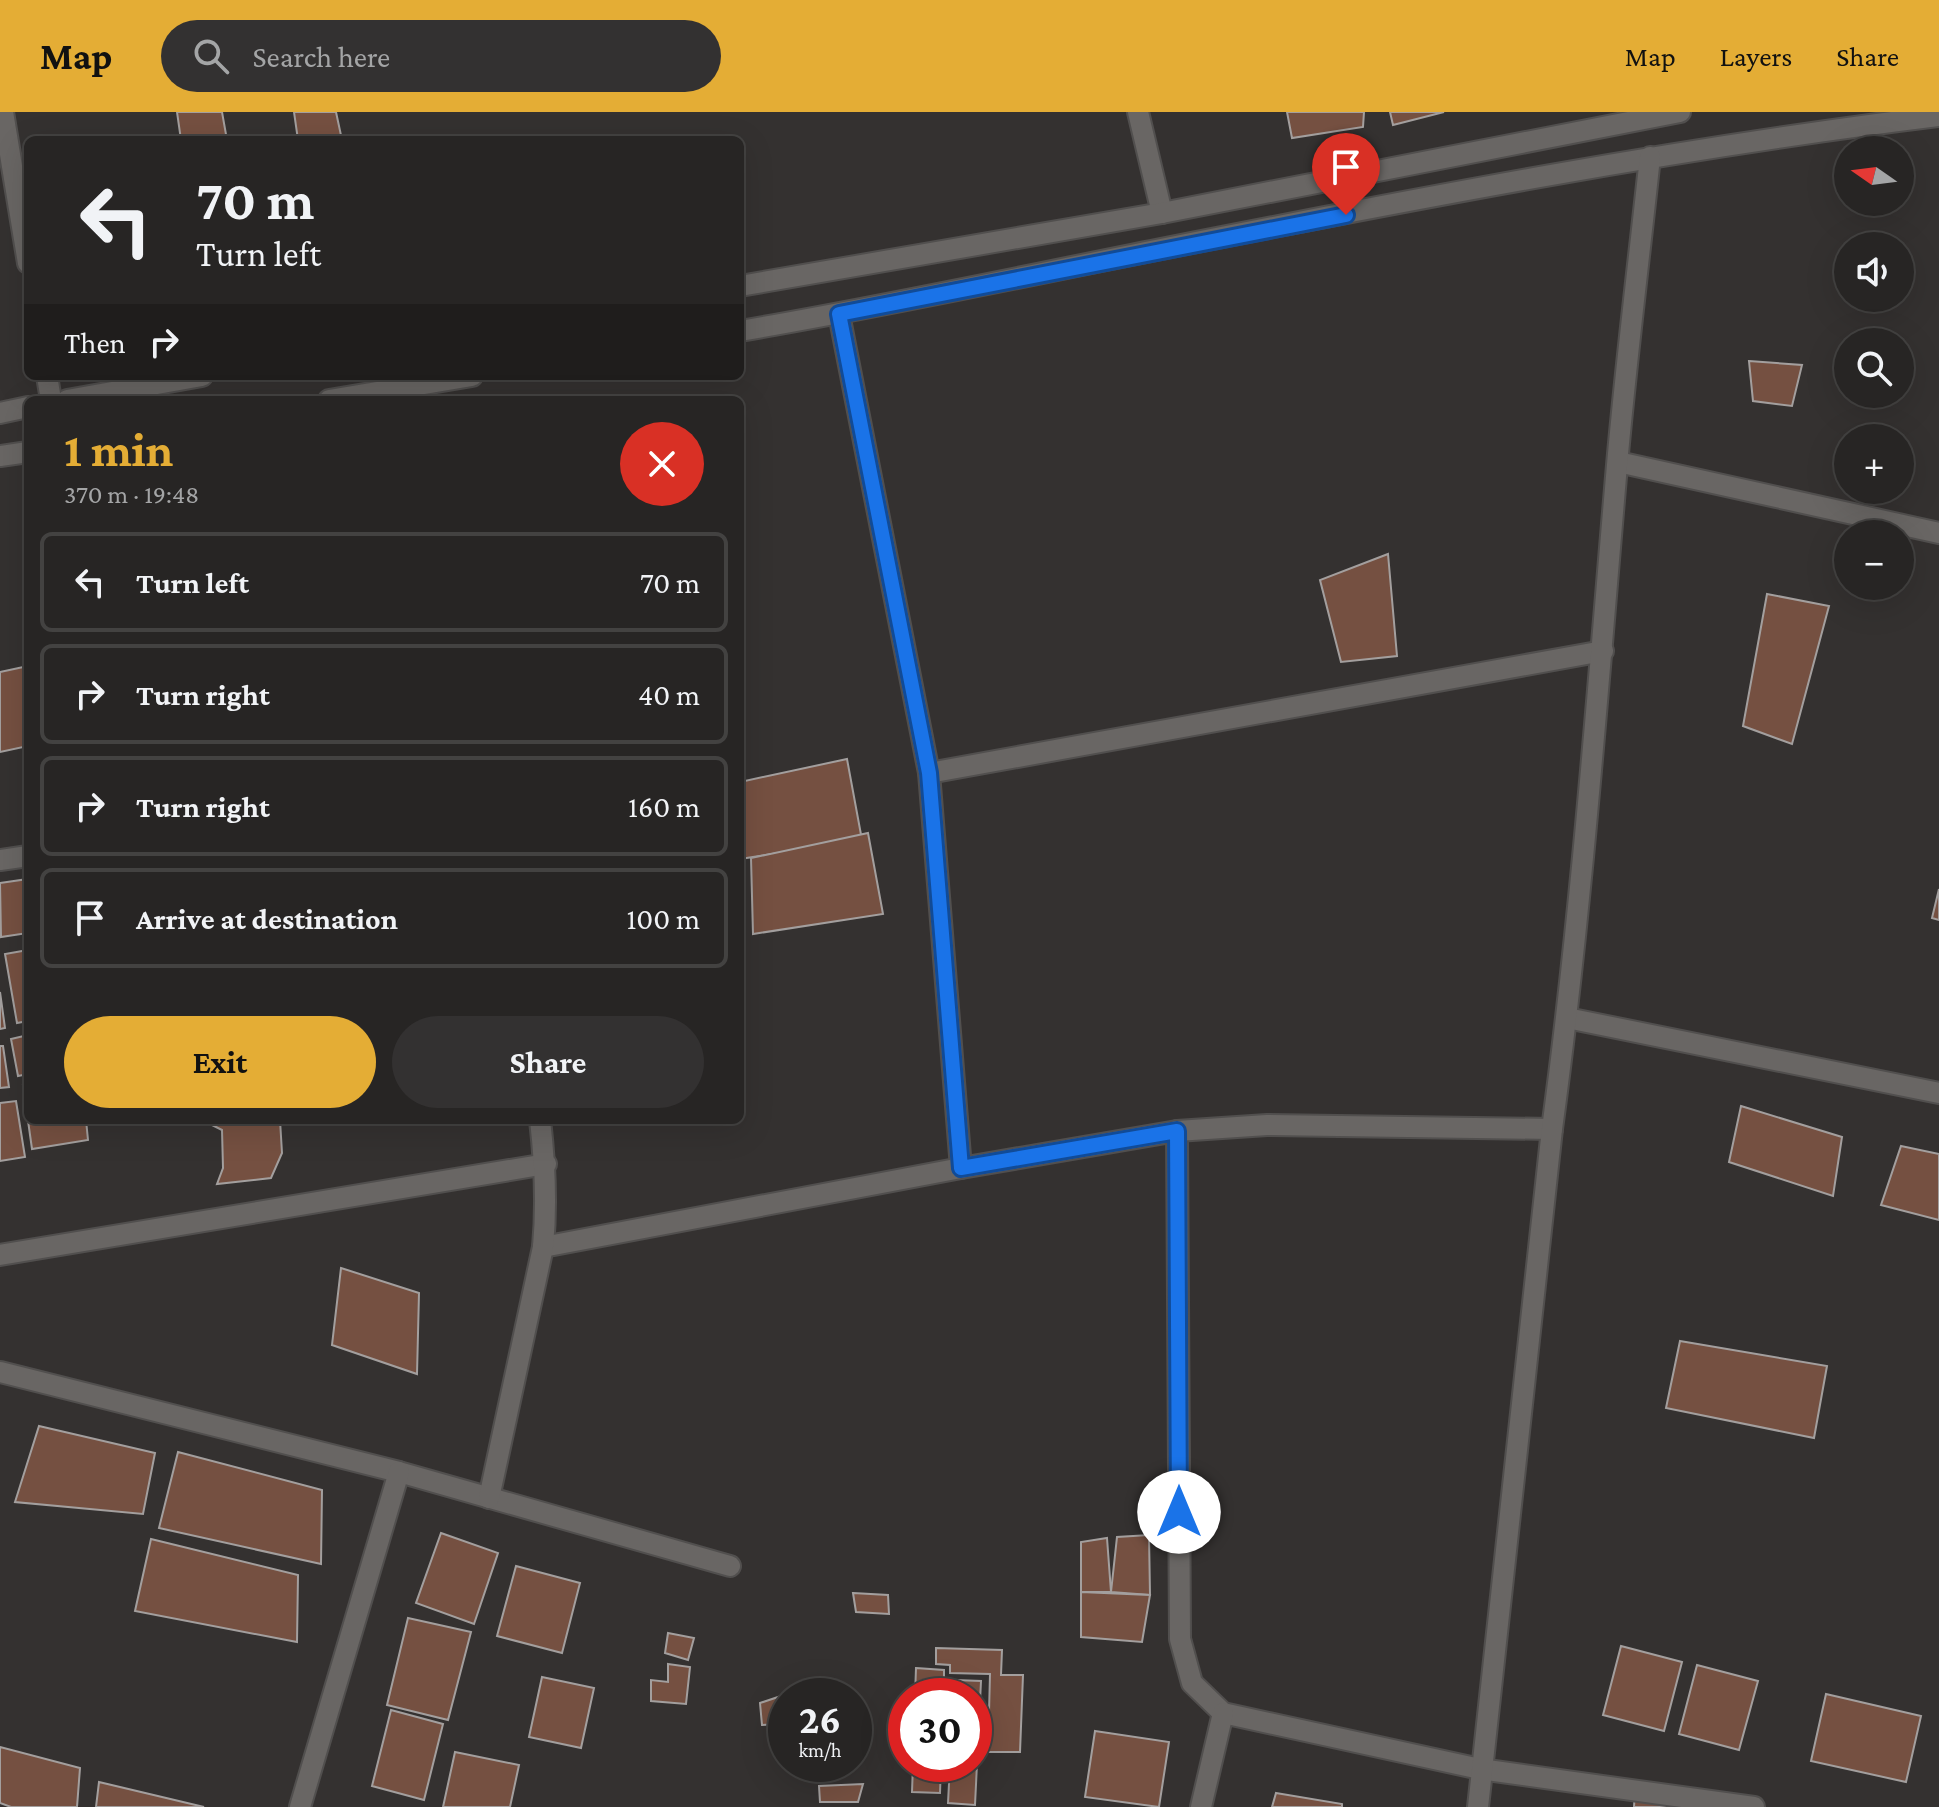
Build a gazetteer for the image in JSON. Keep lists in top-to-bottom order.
{
  "north": "left",
  "page": {
    "header": "Map",
    "search": "Search here",
    "nav": ["Map", "Layers", "Share"],
    "map_buttons": ["+", "−"],
    "turn": ["70 m", "Turn left"],
    "then": "Then",
    "heading": ["1 min", "370 m · 19:48"],
    "list": [
      {
        "name": "Turn left",
        "value": "70 m"
      },
      {
        "name": "Turn right",
        "value": "40 m"
      },
      {
        "name": "Turn right",
        "value": "160 m"
      },
      {
        "name": "Arrive at destination",
        "value": "100 m"
      }
    ],
    "buttons": ["Exit", "Share"],
    "speed": "26 km/h",
    "limit": "30"
  }
}
